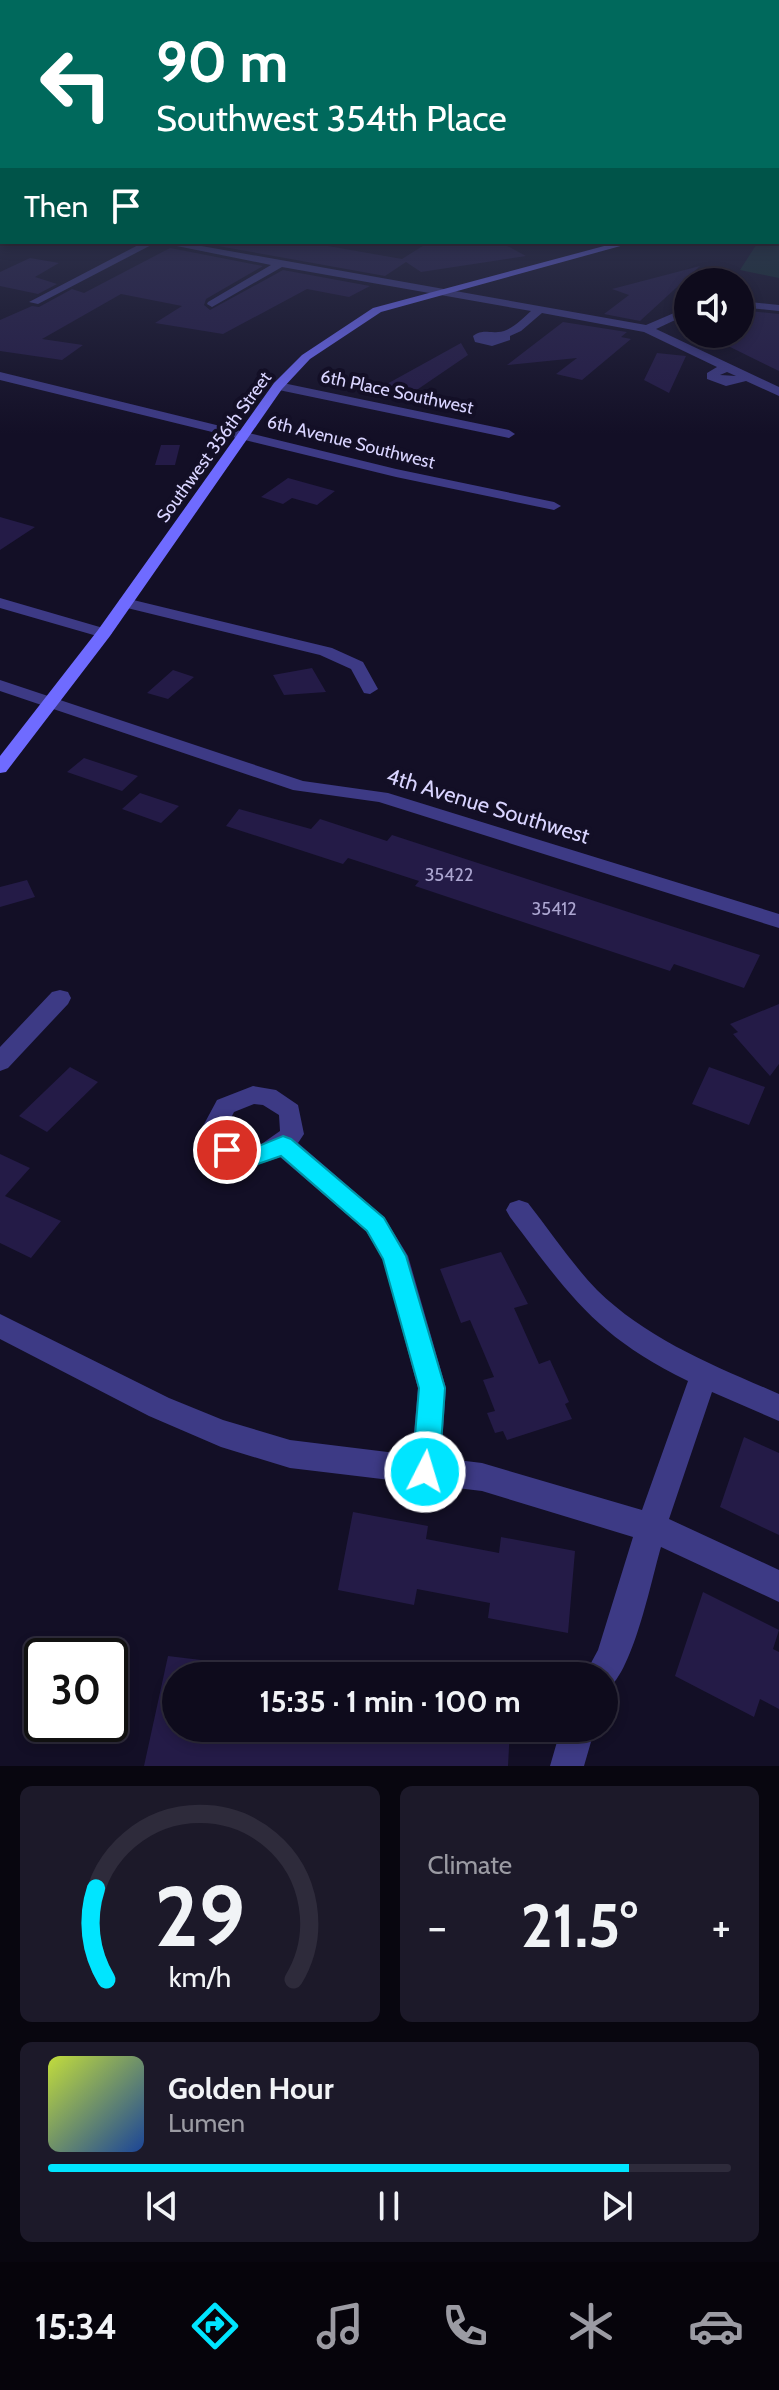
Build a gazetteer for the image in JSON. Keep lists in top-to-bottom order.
{
  "streets": {
    "main road": ["Southwest 356th Street"],
    "street": ["6th Place Southwest", "6th Avenue Southwest", "4th Avenue Southwest"]
  },
  "crossings": [
    ["6th Place Southwest", "Southwest 356th Street"],
    ["6th Avenue Southwest", "Southwest 356th Street"],
    ["Southwest 356th Street", "4th Avenue Southwest"]
  ],
  "house_numbers": ["35422", "35412"],
  "page": {
    "turn": ["90 m", "Southwest 354th Place"],
    "then": "Then",
    "limit": "30",
    "trip": "15:35 · 1 min · 100 m",
    "tile": "Climate",
    "heat": ["−", "21.5°", "+"],
    "song": ["Golden Hour", "Lumen"],
    "tabs": "15:34",
    "gauge": ["29", "km/h"]
  }
}
